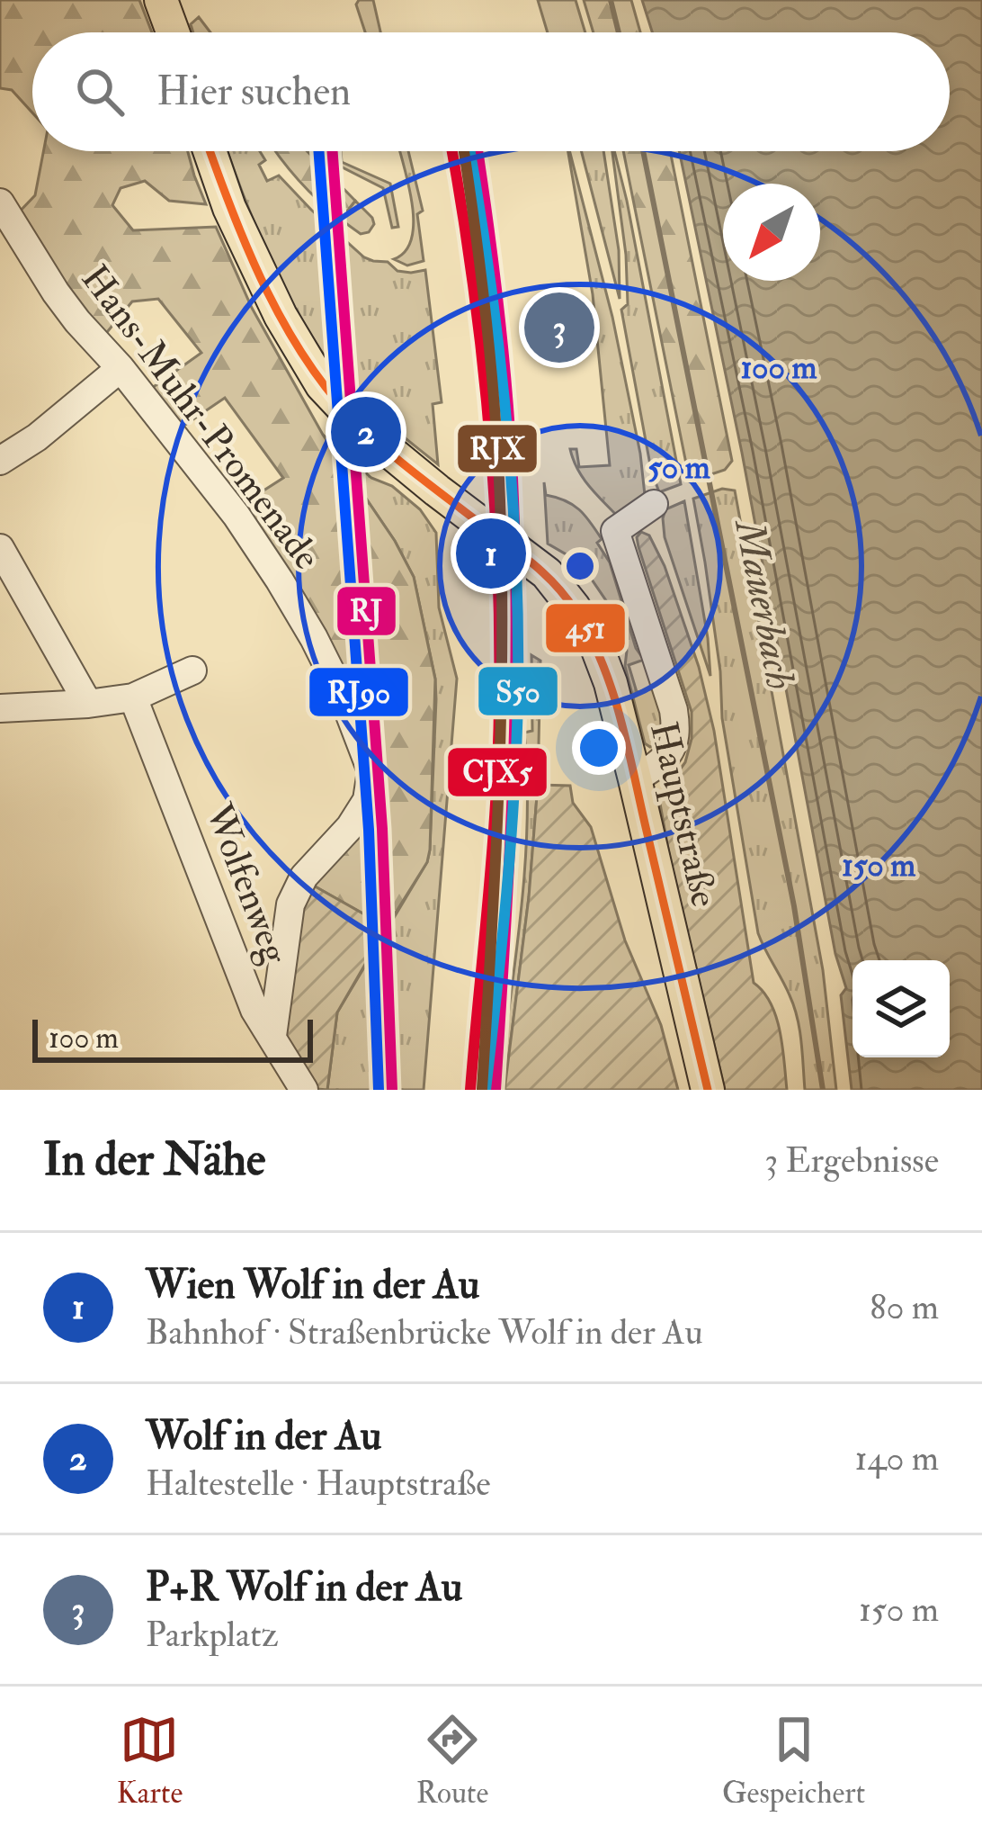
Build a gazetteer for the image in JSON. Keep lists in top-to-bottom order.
{
  "streets": {
    "main road": ["Hauptstraße"],
    "street": ["Hans-Muhr-Promenade", "Wolfenweg"]
  },
  "crossings": [
    ["Hans-Muhr-Promenade", "Wolfenweg"]
  ],
  "water": ["Mauerbach"],
  "lines": [
    "transit line RJ",
    "transit line S50",
    "transit line CJX5",
    "transit line RJX",
    "transit line RJ90",
    "transit line 451"
  ],
  "scale_bar": "100 m",
  "north": "bottom left",
  "page": {
    "search": "Hier suchen",
    "pins": ["3", "2", "1"],
    "scale": "100 m",
    "heading": ["In der Nähe", "3 Ergebnisse"],
    "list": [
      {
        "mark": "1",
        "name": "Wien Wolf in der Au",
        "note": "Bahnhof · Straßenbrücke Wolf in der Au",
        "value": "80 m"
      },
      {
        "mark": "2",
        "name": "Wolf in der Au",
        "note": "Haltestelle · Hauptstraße",
        "value": "140 m"
      },
      {
        "mark": "3",
        "name": "P+R Wolf in der Au",
        "note": "Parkplatz",
        "value": "150 m"
      }
    ],
    "nav": ["Karte", "Route", "Gespeichert"]
  },
  "rings": ["100 m", "50 m", "150 m"]
}
